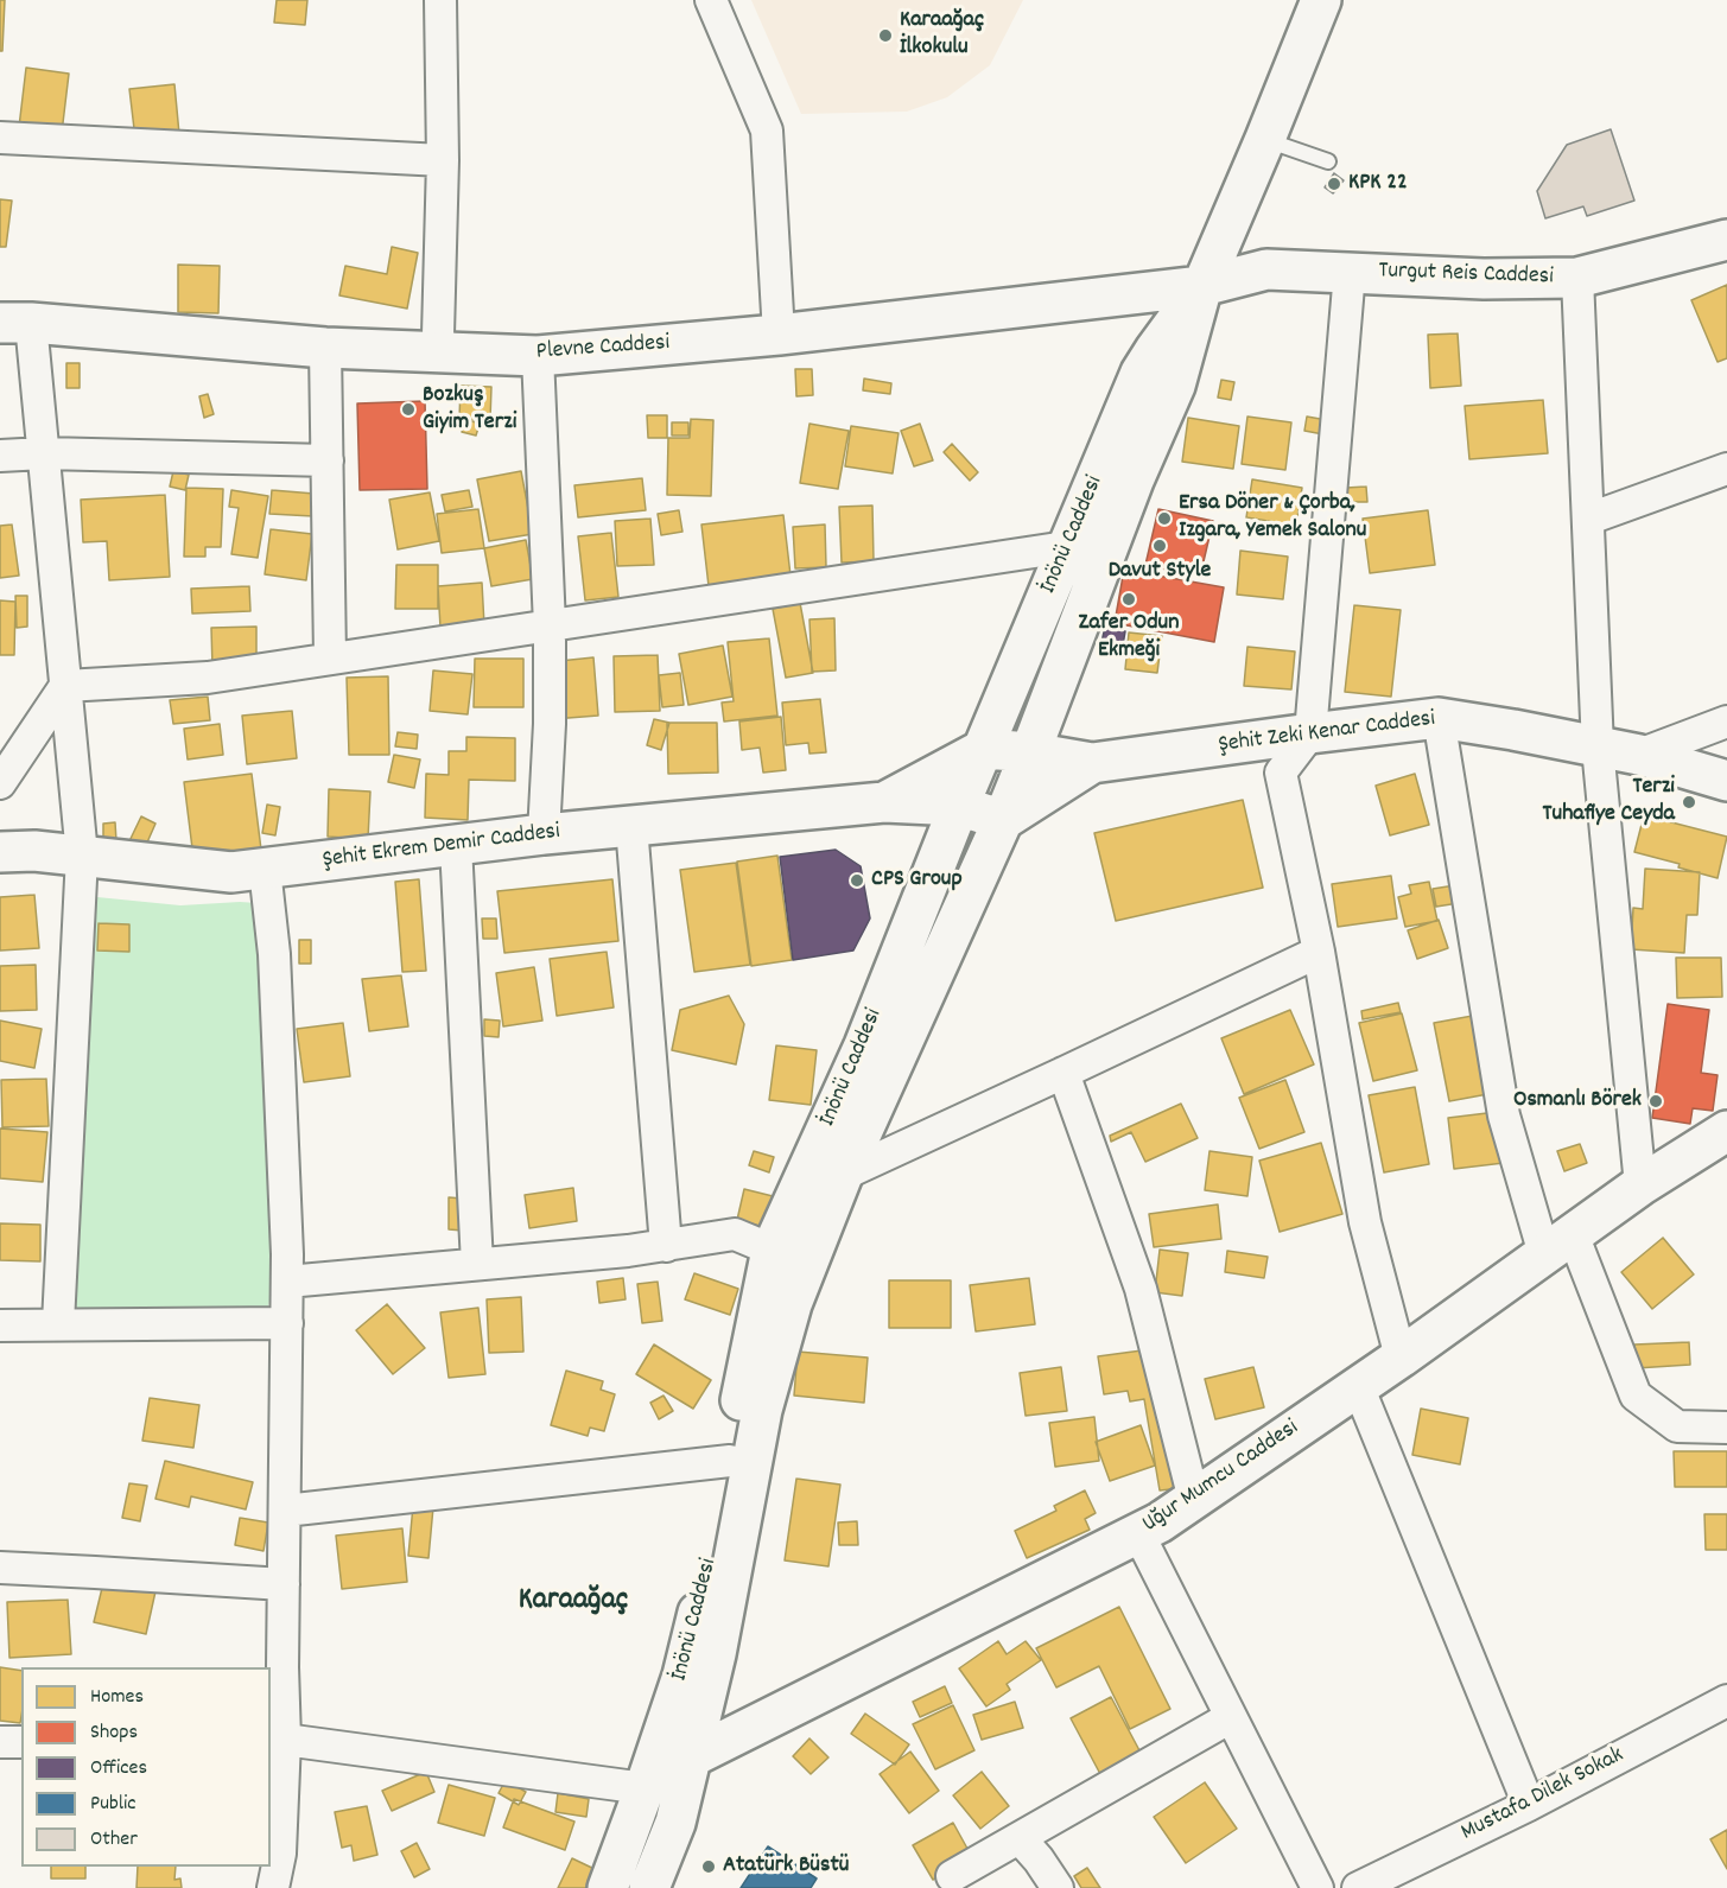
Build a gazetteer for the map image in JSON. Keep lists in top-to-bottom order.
{
  "streets": {
    "street": [
      "Turgut Reis Caddesi",
      "Plevne Caddesi",
      "İnönü Caddesi",
      "Şehit Zeki Kenar Caddesi",
      "Şehit Ekrem Demir Caddesi",
      "Uğur Mumcu Caddesi",
      "Mustafa Dilek Sokak"
    ]
  },
  "crossings": [
    ["Turgut Reis Caddesi", "Plevne Caddesi"],
    ["Turgut Reis Caddesi", "İnönü Caddesi"],
    ["Plevne Caddesi", "İnönü Caddesi"],
    ["İnönü Caddesi", "Uğur Mumcu Caddesi"]
  ],
  "districts": ["Karaağaç"],
  "places": [
    "Karaağaç İlkokulu",
    "KPK 22",
    "Bozkuş Giyim Terzi",
    "Ersa Döner & Çorba, Izgara, Yemek Salonu",
    "Davut Style",
    "Zafer Odun Ekmeği",
    "Terzi Tuhafiye Ceyda",
    "CPS Group",
    "Osmanlı Börek",
    "Atatürk Büstü"
  ],
  "legend": [
    "Homes",
    "Shops",
    "Offices",
    "Public",
    "Other"
  ]
}
